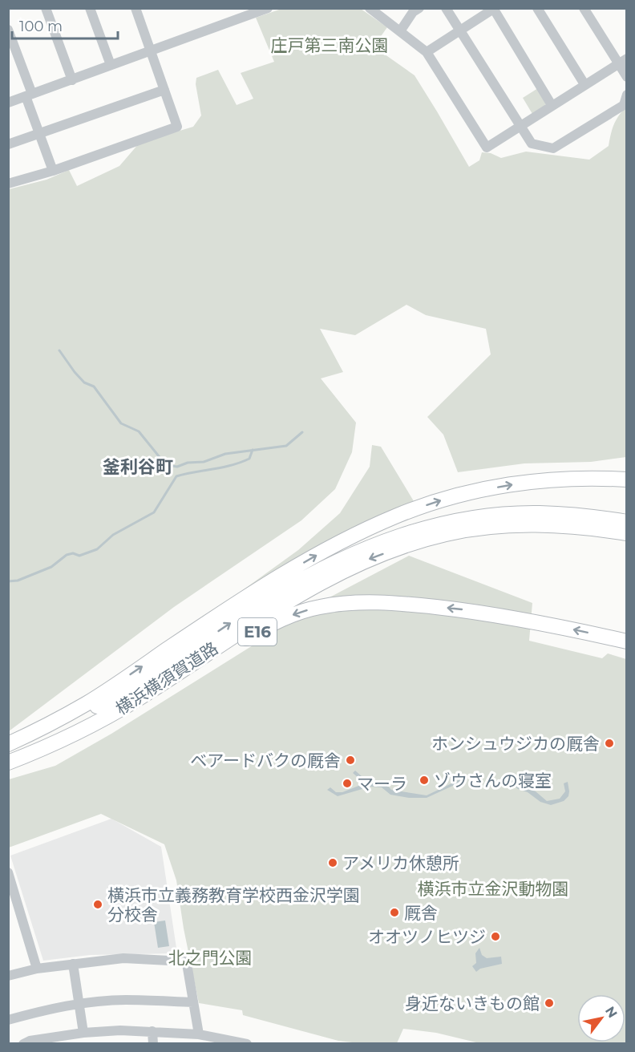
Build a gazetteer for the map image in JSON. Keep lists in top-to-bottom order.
{
  "streets": {
    "highway": ["E16", "横浜横須賀道路"]
  },
  "crossings": [
    ["E16", "横浜横須賀道路"]
  ],
  "districts": ["釜利谷町"],
  "parks": ["庄戸第三南公園", "横浜市立金沢動物園", "北之門公園"],
  "places": [
    "ホンシュウジカの厩舎",
    "ベアードバクの厩舎",
    "ゾウさんの寝室",
    "マーラ",
    "アメリカ休憩所",
    "横浜市立義務教育学校西金沢学園 分校舎",
    "厩舎",
    "オオツノヒツジ",
    "身近ないきもの館"
  ],
  "scale_bar": "100 m",
  "north": "top right"
}
